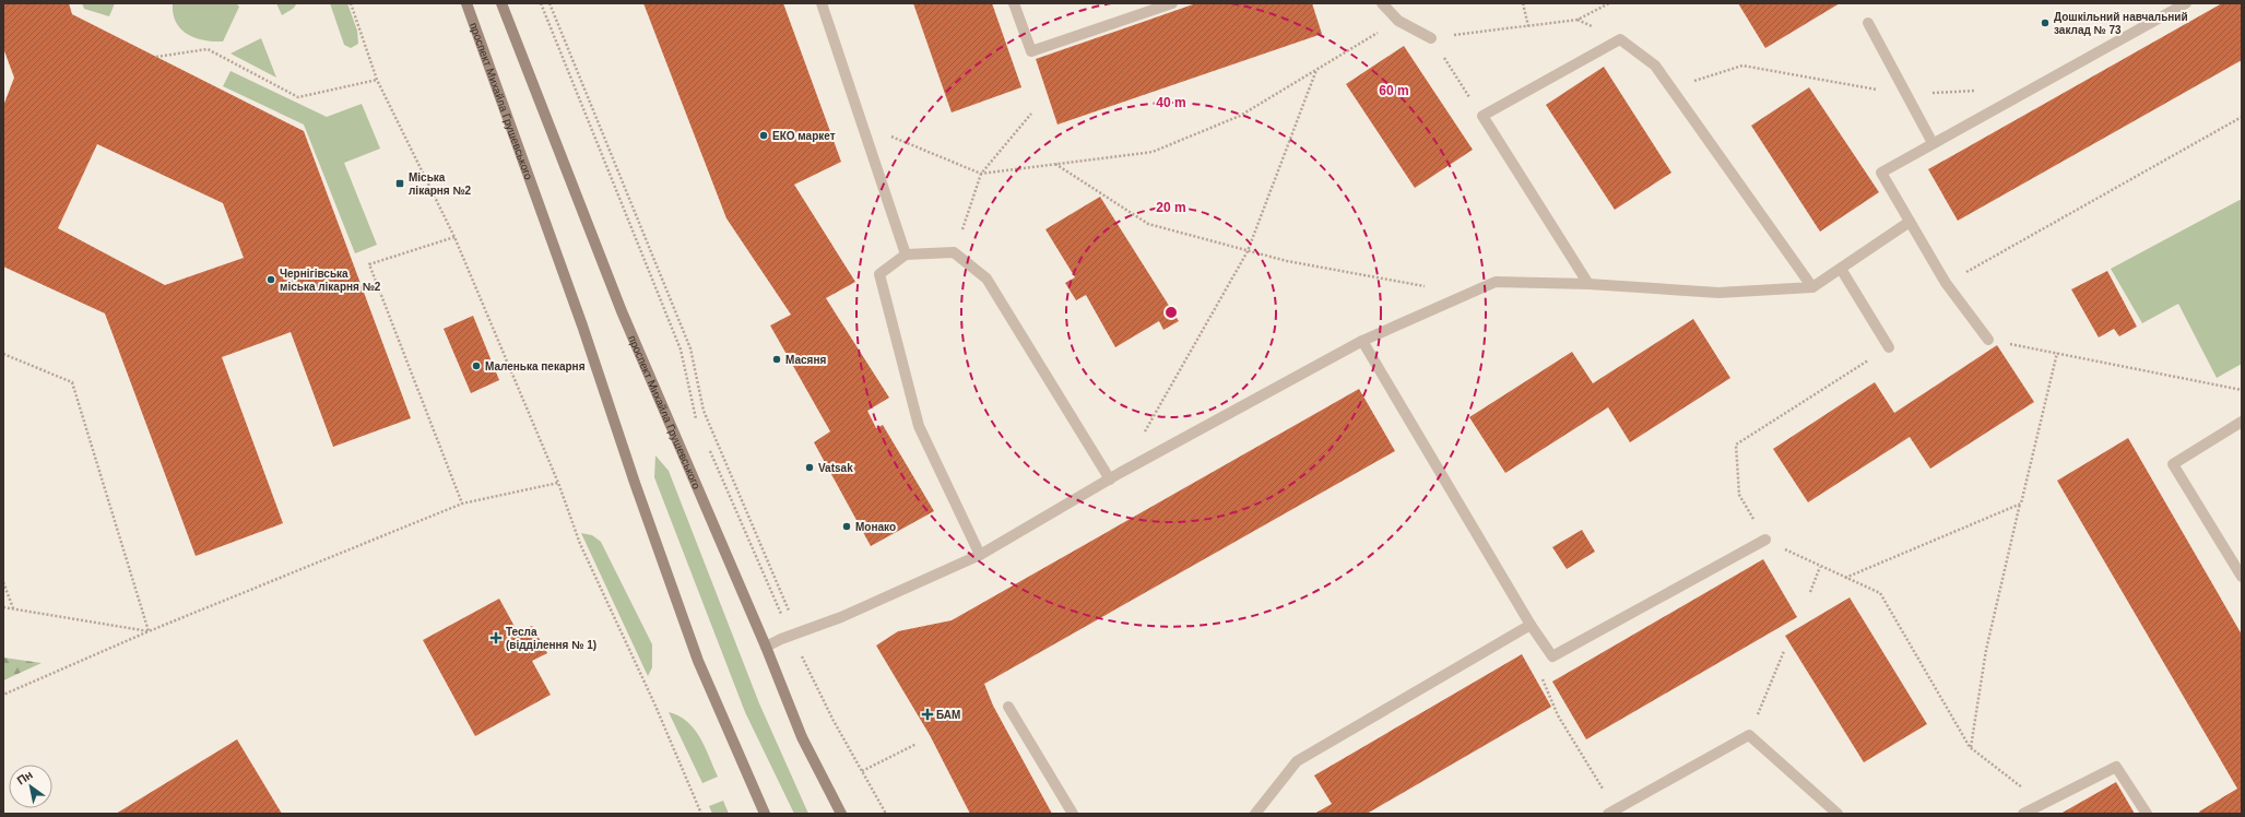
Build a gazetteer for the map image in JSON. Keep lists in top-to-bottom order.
{
  "streets": {
    "main road": ["проспект Михайла Грушевського"]
  },
  "places": {
    "other": [
      "Дошкільний навчальний заклад № 73",
      "ЕКО маркет",
      "Чернігівська міська лікарня №2",
      "Масяня",
      "Маленька пекарня",
      "Vatsak",
      "Монако"
    ],
    "transit": ["Міська лікарня №2"],
    "health": ["Тесла (відділення № 1)", "БАМ"]
  },
  "north": "top left",
  "rings": ["60 m", "40 m", "20 m"]
}
